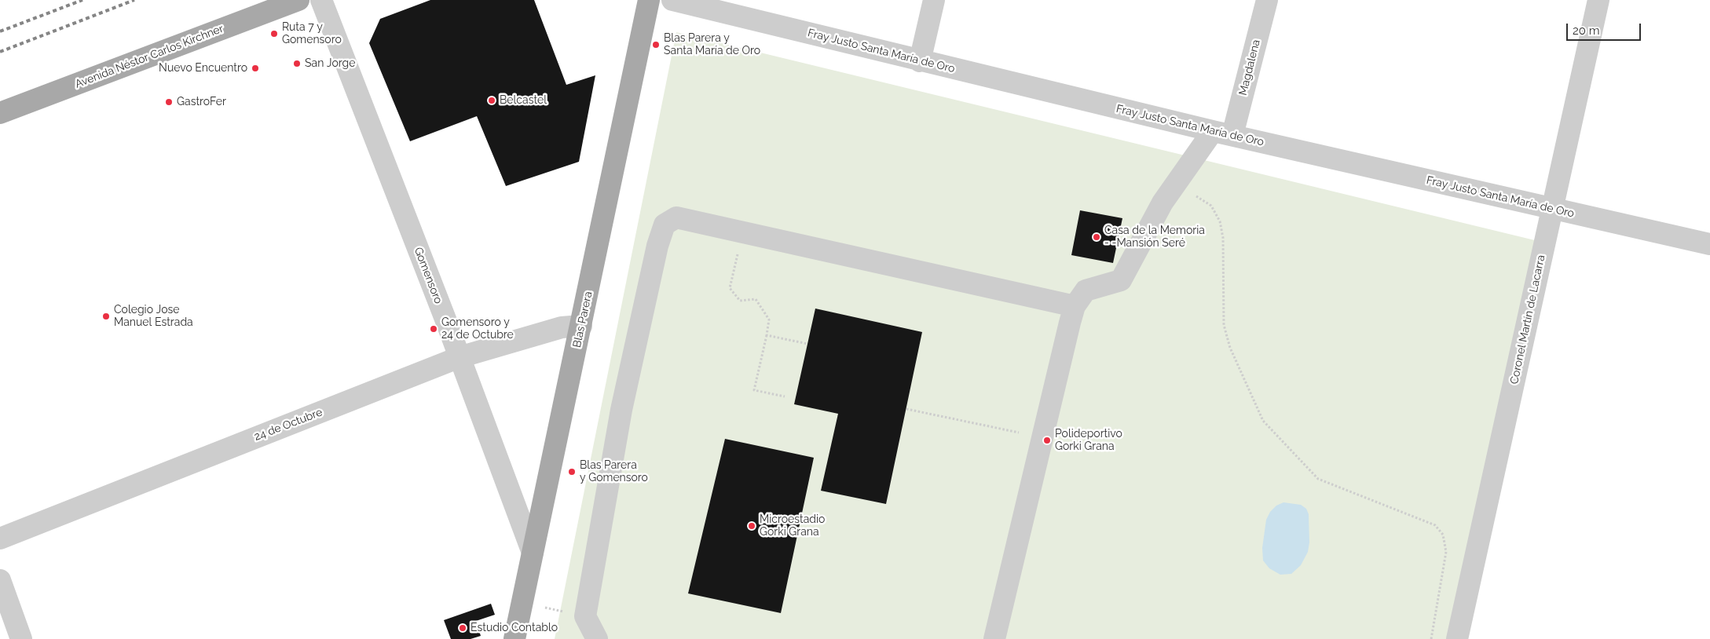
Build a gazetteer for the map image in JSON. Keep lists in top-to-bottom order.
{
  "streets": {
    "main road": ["Avenida Néstor Carlos Kirchner", "Blas Parera"],
    "street": [
      "Fray Justo Santa María de Oro",
      "Magdalena",
      "Gomensoro",
      "Coronel Martín de Lacarra",
      "24 de Octubre"
    ]
  },
  "crossings": [
    ["Fray Justo Santa María de Oro", "Magdalena"],
    ["Fray Justo Santa María de Oro", "Coronel Martín de Lacarra"],
    ["Gomensoro", "Blas Parera"],
    ["Gomensoro", "24 de Octubre"],
    ["Blas Parera", "24 de Octubre"]
  ],
  "places": [
    "Ruta 7 y Gomensoro",
    "Blas Parera y Santa María de Oro",
    "San Jorge",
    "Nuevo Encuentro",
    "Belcastel",
    "GastroFer",
    "Casa de la Memoria - -Mansión Seré",
    "Colegio Jose Manuel Estrada",
    "Gomensoro y 24 de Octubre",
    "Polideportivo Gorki Grana",
    "Blas Parera y Gomensoro",
    "Microestadio Gorki Grana",
    "Estudio Contablo"
  ],
  "scale_bar": "20 m"
}
